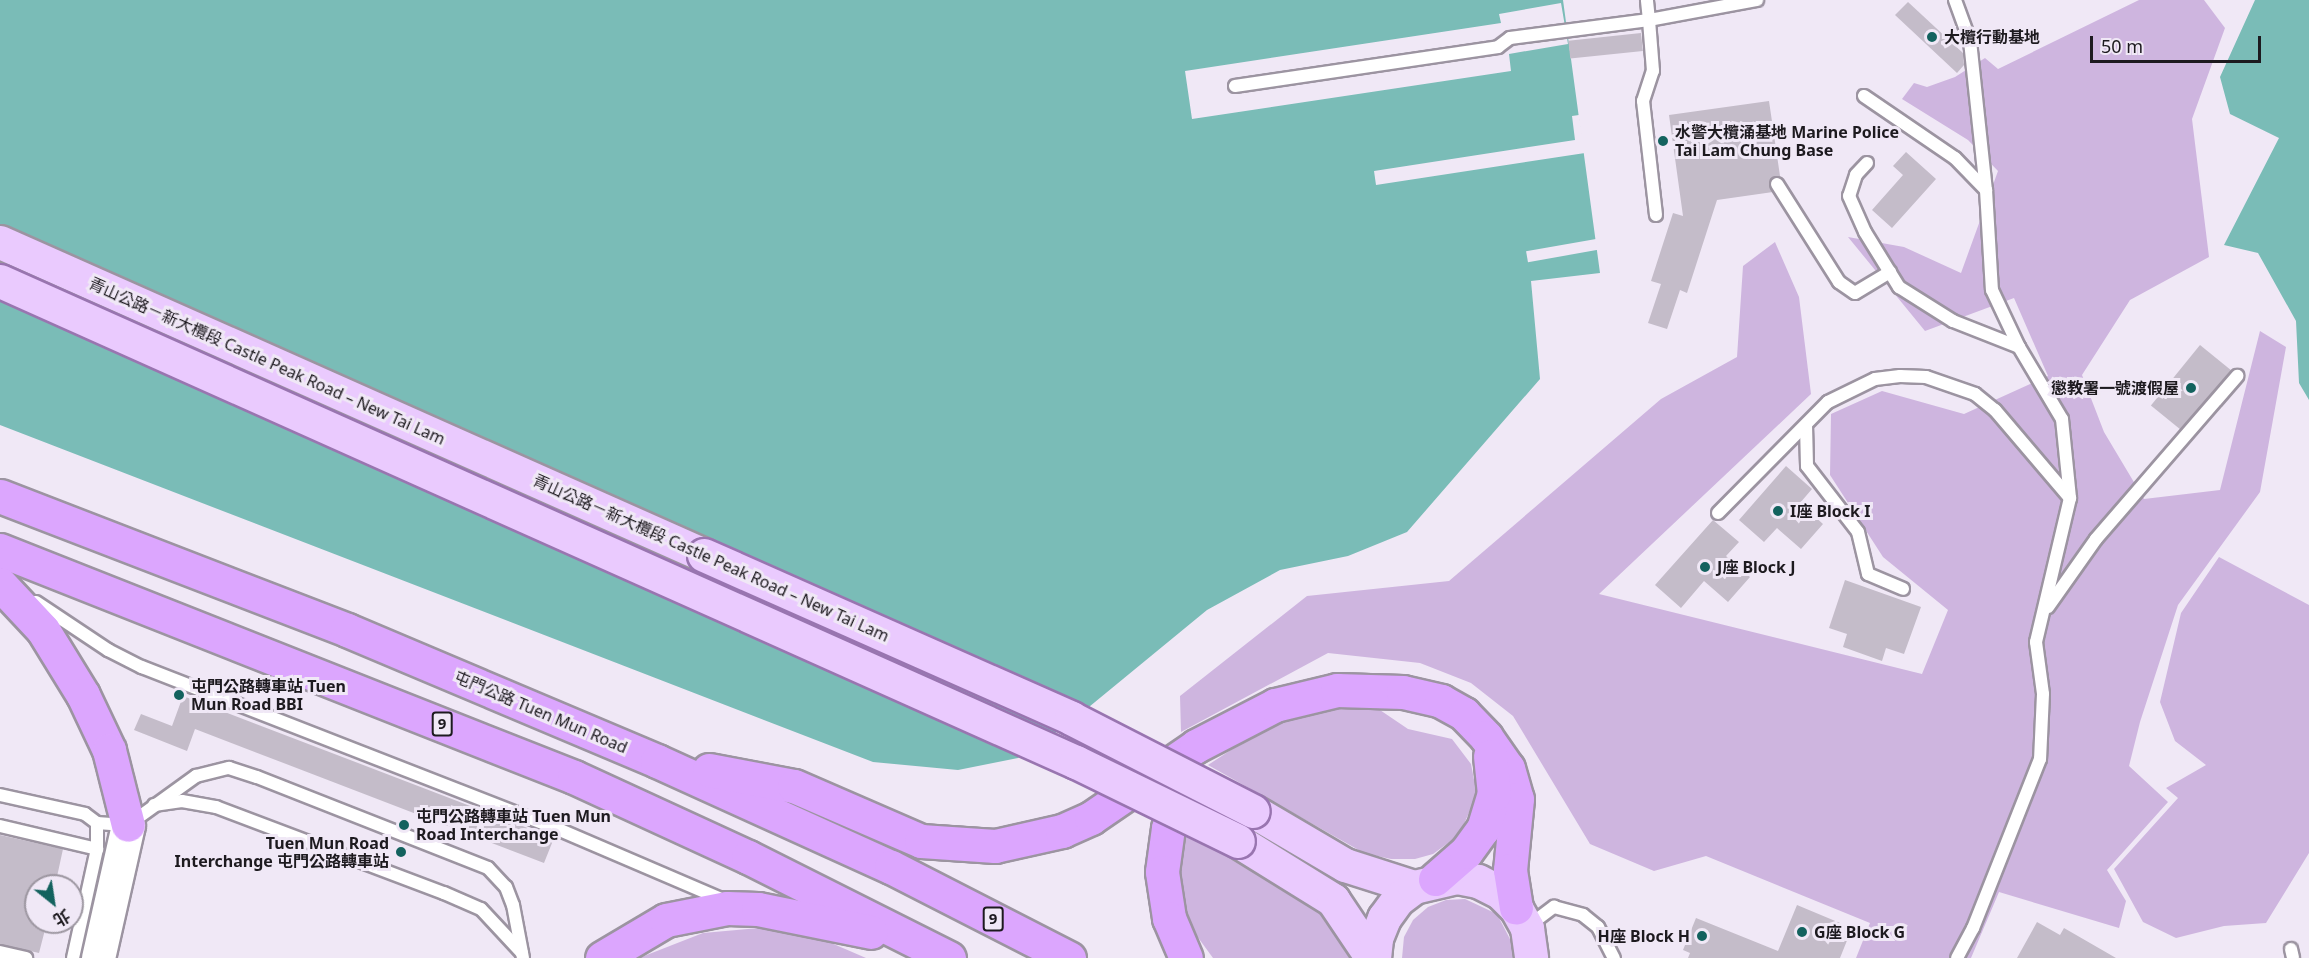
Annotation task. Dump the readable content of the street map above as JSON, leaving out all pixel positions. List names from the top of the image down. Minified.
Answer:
{"streets":{"highway":["屯門公路 Tuen Mun Road","9"],"main road":["青山公路－新大欖段 Castle Peak Road – New Tai Lam"]},"places":["大欖行動基地","水警大欖涌基地 Marine Police Tai Lam Chung Base","懲教署一號渡假屋","I座 Block I","J座 Block J","屯門公路轉車站 Tuen Mun Road BBI","屯門公路轉車站 Tuen Mun Road Interchange","Tuen Mun Road Interchange 屯門公路轉車站","G座 Block G","H座 Block H"],"scale_bar":"50 m","north":"bottom right"}
